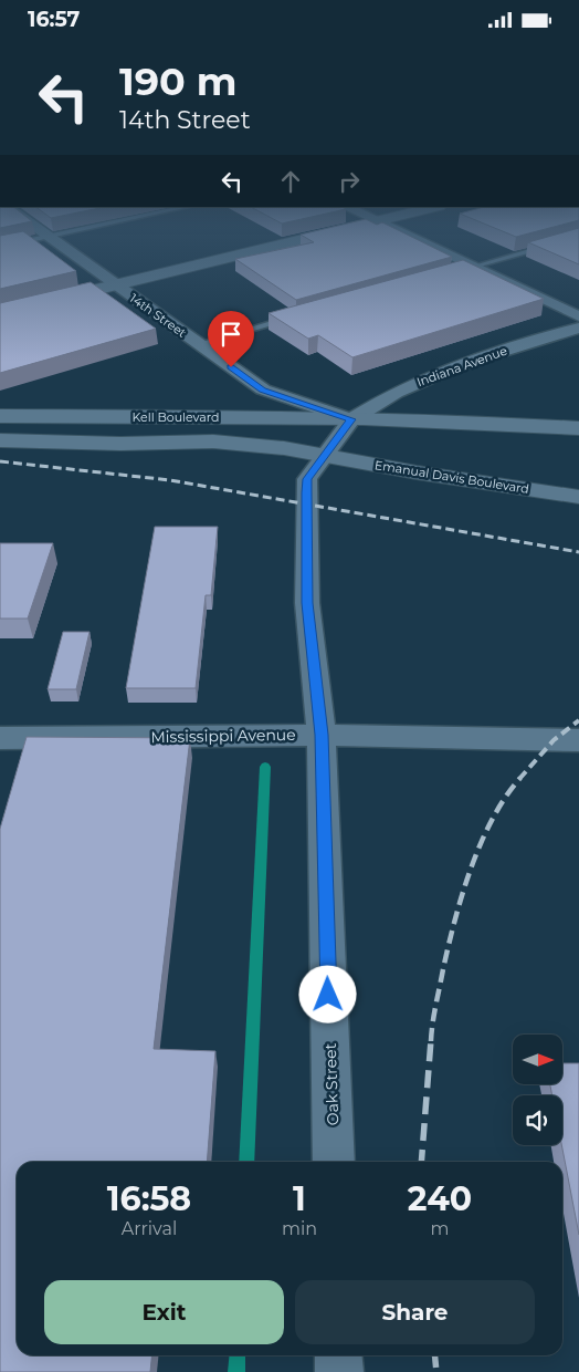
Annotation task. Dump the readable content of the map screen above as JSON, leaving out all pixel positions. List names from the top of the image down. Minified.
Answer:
{"streets":{"main road":["Kell Boulevard","Emanual Davis Boulevard"],"street":["14th Street","Indiana Avenue","Mississippi Avenue","Oak Street"]},"crossings":[["14th Street","Indiana Avenue"],["14th Street","Kell Boulevard"],["14th Street","Oak Street"],["Indiana Avenue","Kell Boulevard"],["Indiana Avenue","Oak Street"],["Kell Boulevard","Emanual Davis Boulevard"],["Kell Boulevard","Oak Street"],["Emanual Davis Boulevard","Oak Street"],["Mississippi Avenue","Oak Street"]],"north":"right","page":{"status":"16:57","turn":["190 m","14th Street"],"eta":["16:58","Arrival","1","min","240","m"],"buttons":["Exit","Share"]}}
